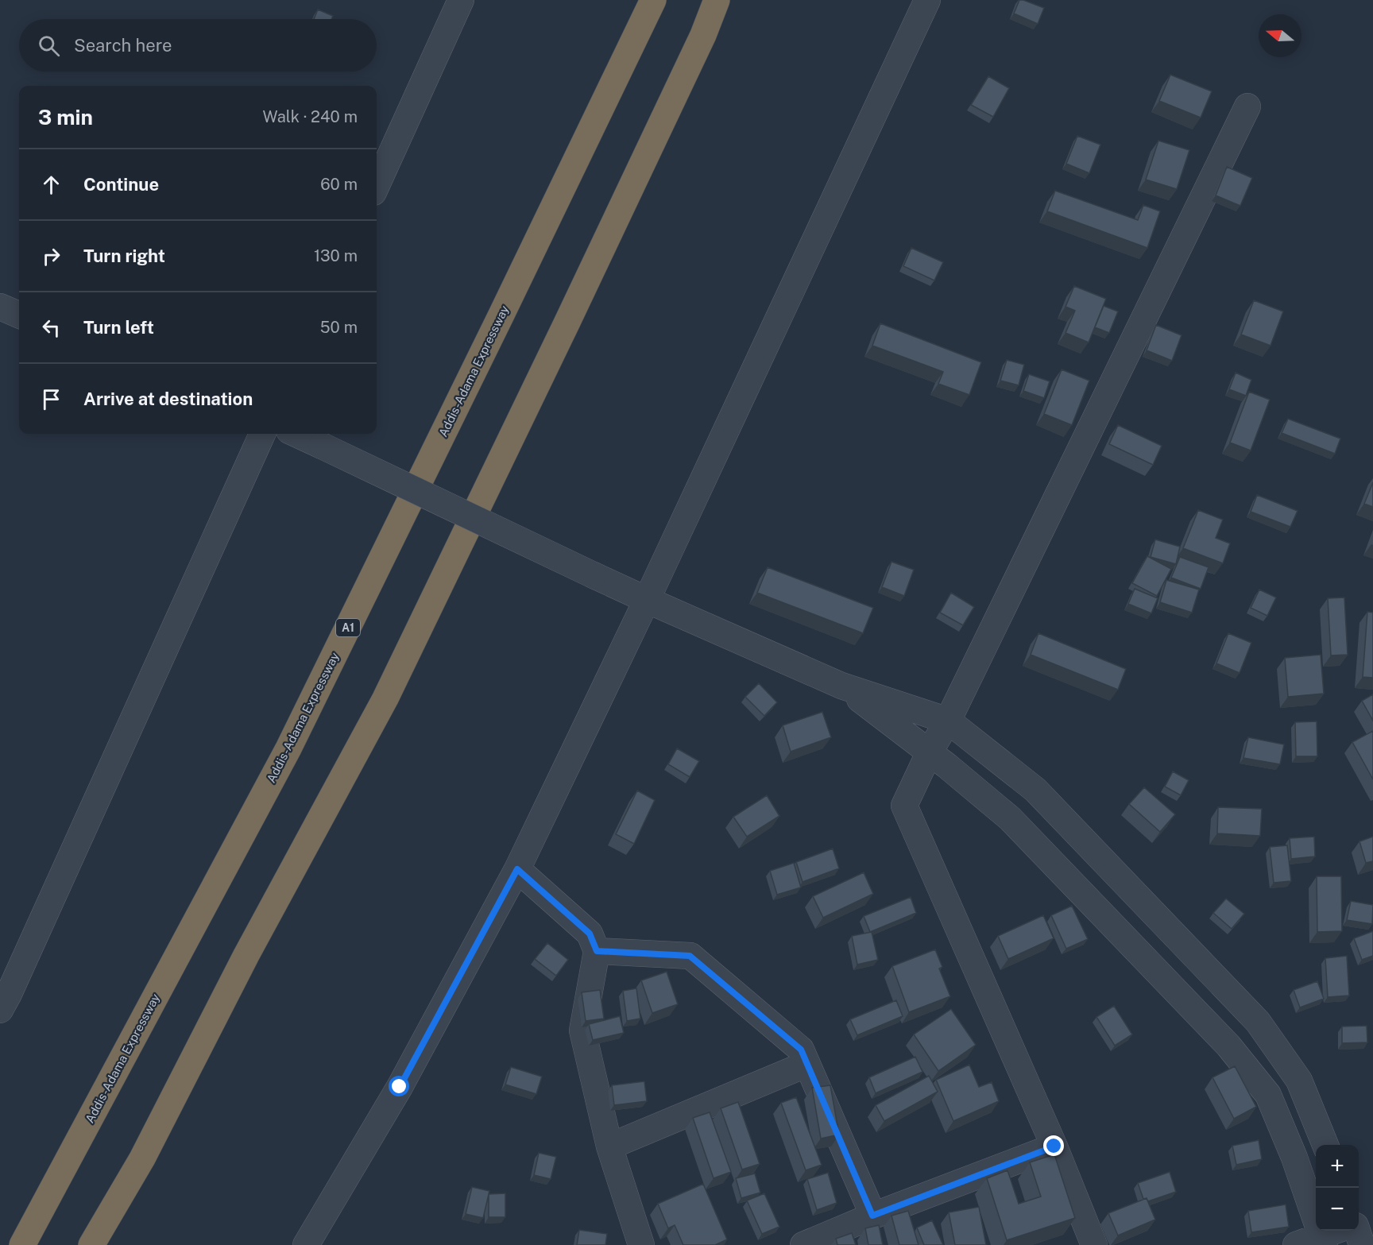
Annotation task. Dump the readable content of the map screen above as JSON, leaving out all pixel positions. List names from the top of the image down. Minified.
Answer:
{"streets":{"highway":["Addis-Adama Expressway","A1"]},"north":"left","page":{"search":"Search here","heading":["3 min","Walk · 240 m"],"list":[["Continue","60 m"],["Turn right","130 m"],["Turn left","50 m"],"Arrive at destination"],"map_buttons":["+","−"]}}
